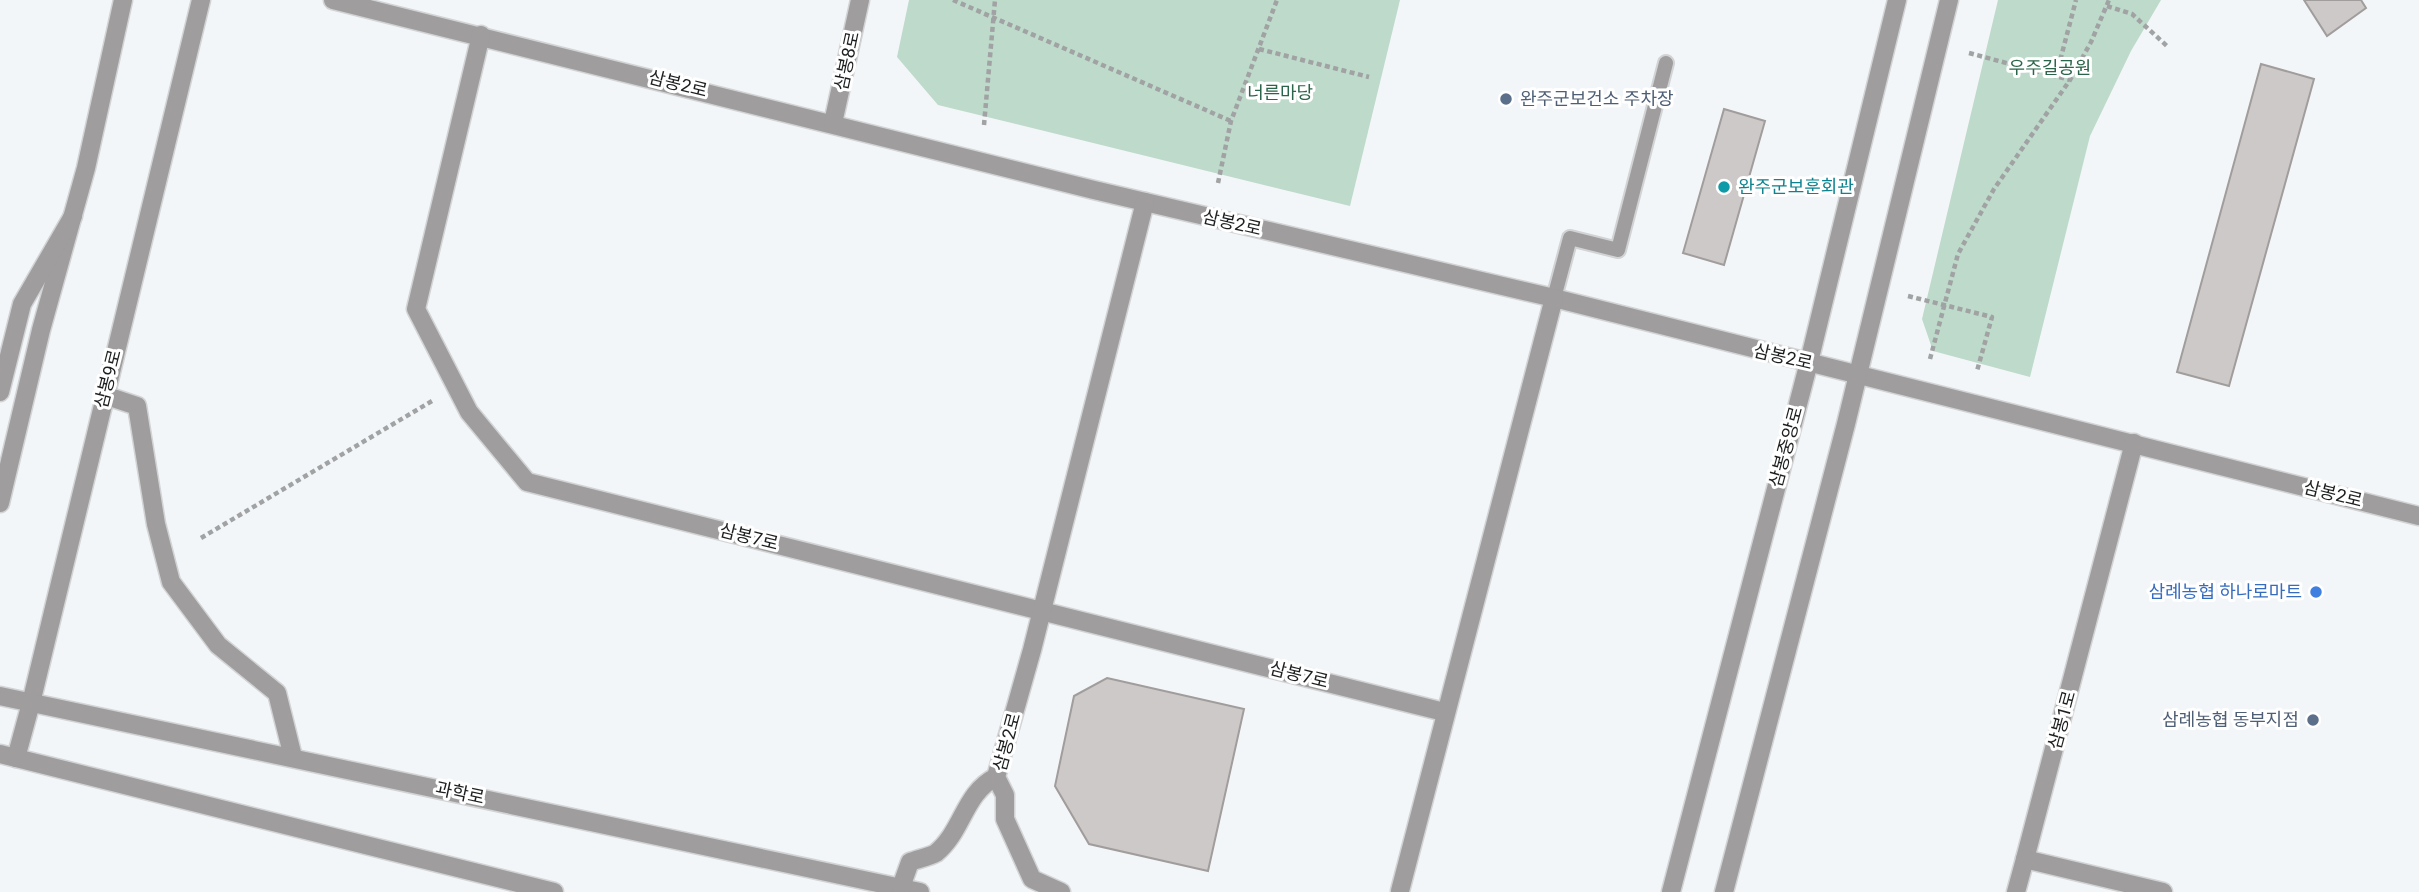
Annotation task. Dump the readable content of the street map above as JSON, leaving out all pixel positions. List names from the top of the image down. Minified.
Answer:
{"streets":{"street":["삼봉8로","삼봉2로","삼봉9로","삼봉중앙로","삼봉7로","삼봉1로","과학로"]},"crossings":[["삼봉8로","삼봉2로"],["삼봉2로","삼봉중앙로"],["삼봉2로","삼봉7로"],["삼봉2로","삼봉1로"],["삼봉9로","과학로"]],"parks":["우주길공원","너른마당"],"places":["완주군보건소 주차장","완주군보훈회관","삼례농협 하나로마트","삼례농협 동부지점"]}
